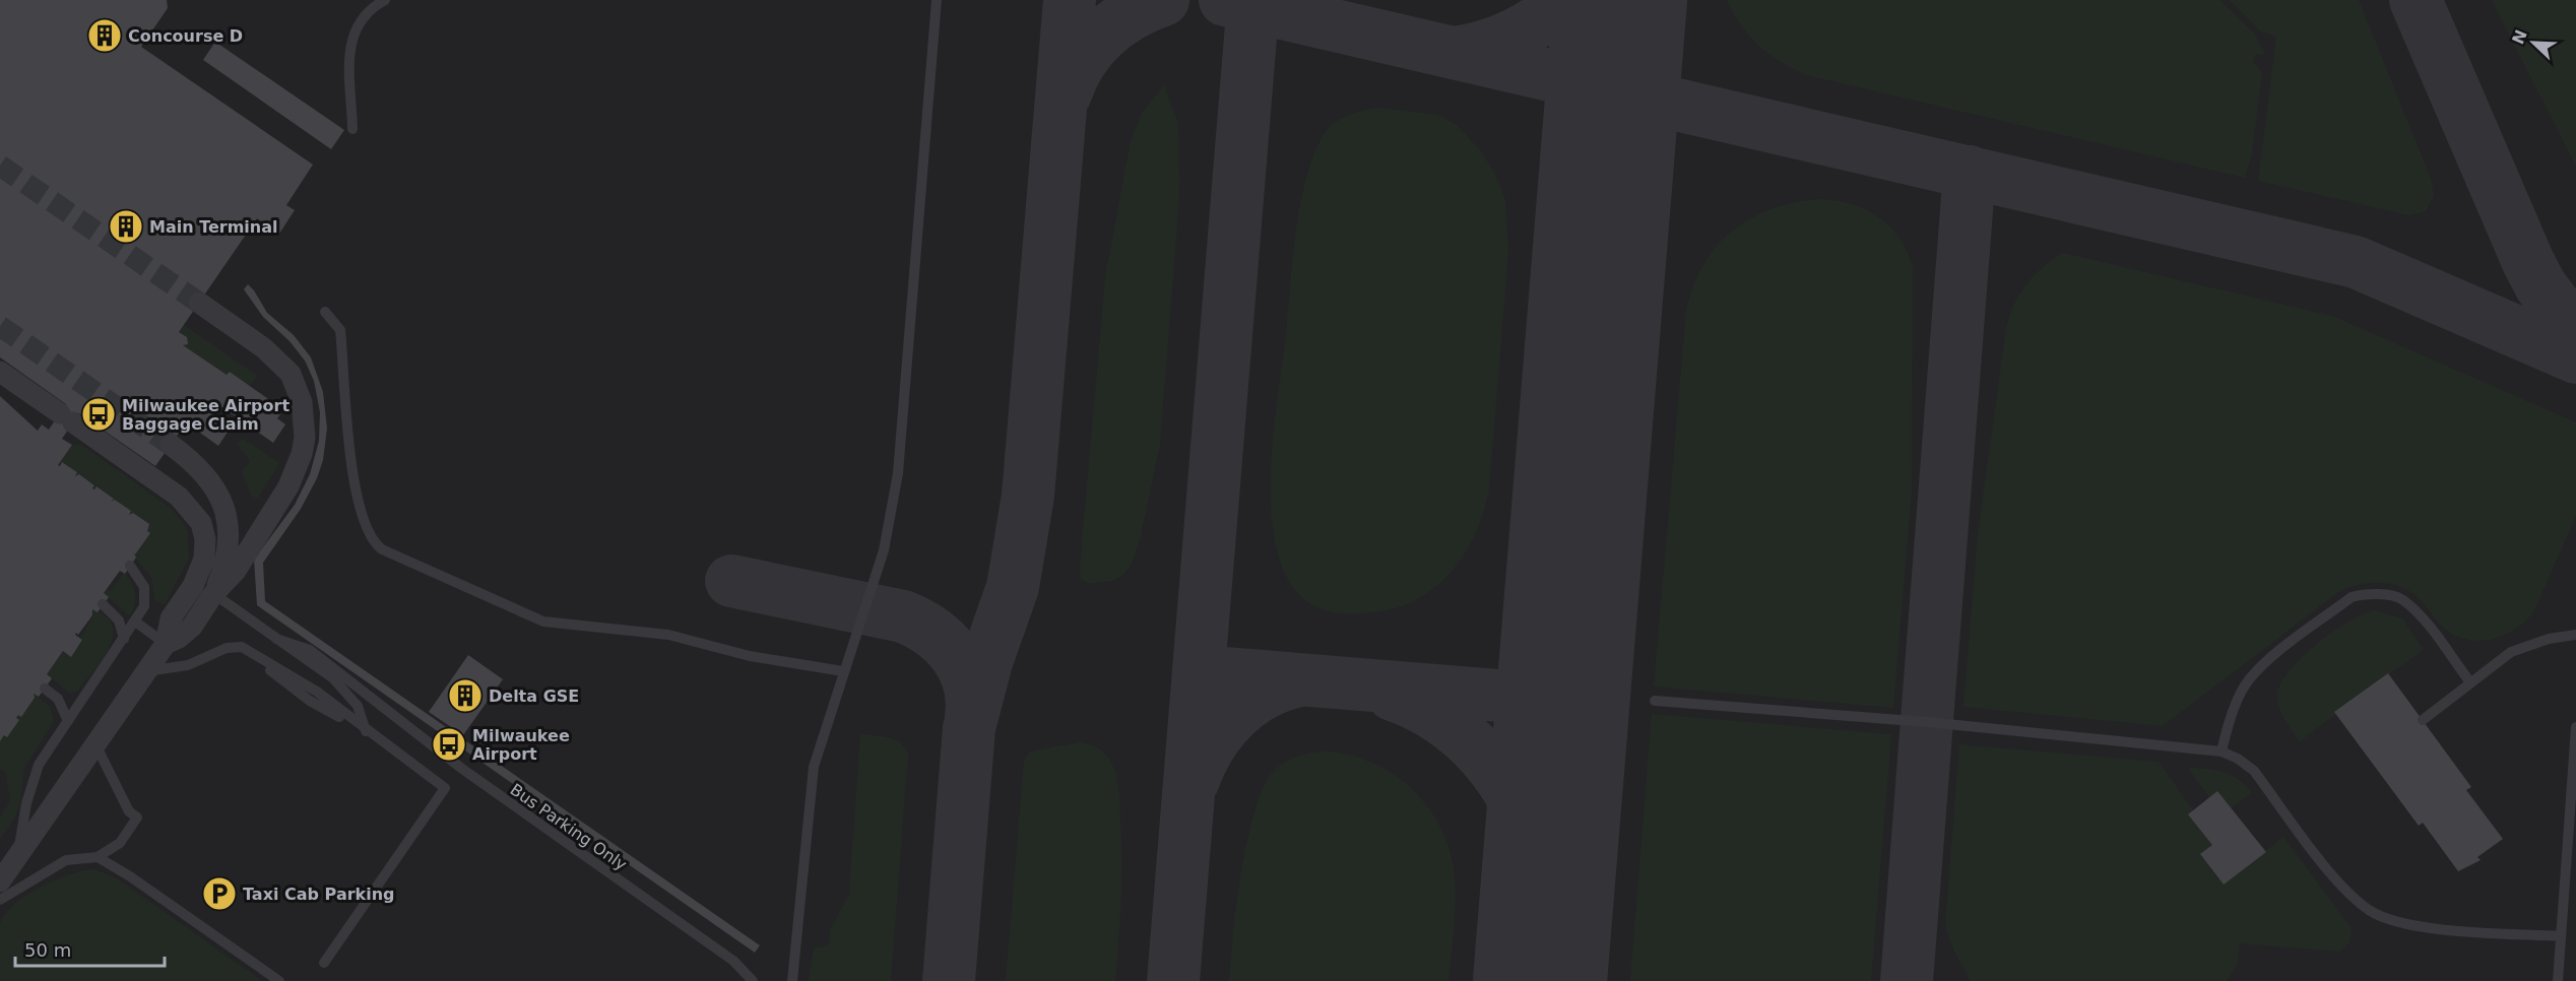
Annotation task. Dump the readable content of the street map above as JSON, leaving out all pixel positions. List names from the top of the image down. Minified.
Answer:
{"streets":{"lane":["Bus Parking Only"]},"places":{"building":["Concourse D","Main Terminal","Delta GSE"],"bus stop":["Milwaukee Airport Baggage Claim","Milwaukee Airport"],"parking":["Taxi Cab Parking"]},"scale_bar":"50 m","north":"top left"}
